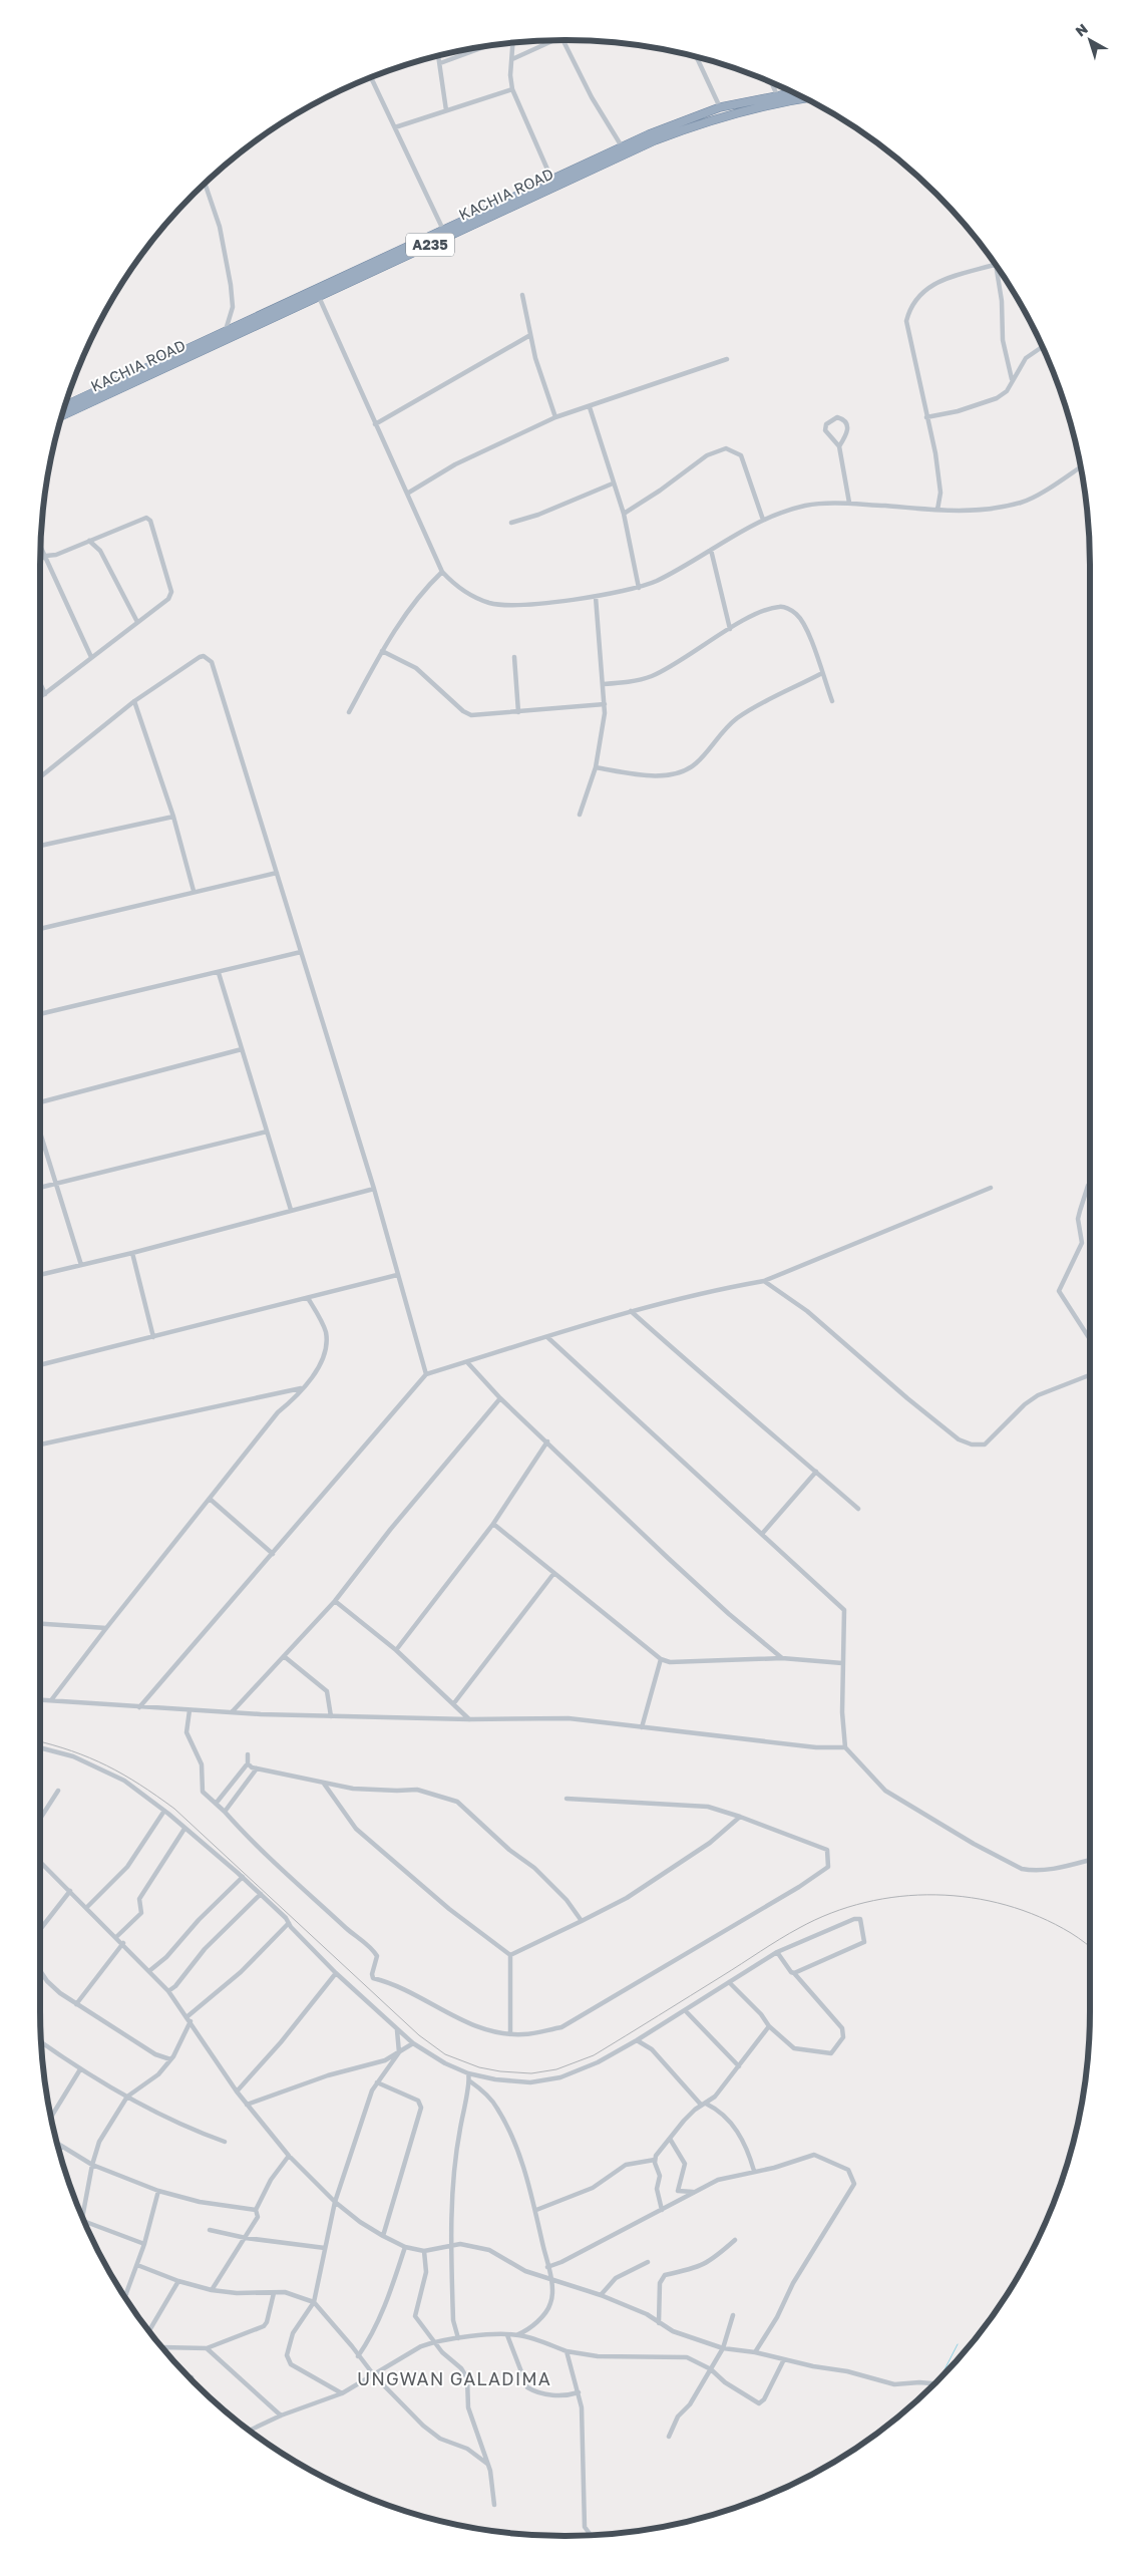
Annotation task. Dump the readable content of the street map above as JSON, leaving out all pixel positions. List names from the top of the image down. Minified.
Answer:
{"streets":{"highway":["KACHIA ROAD","A235"]},"districts":["UNGWAN GALADIMA"],"north":"top left"}
